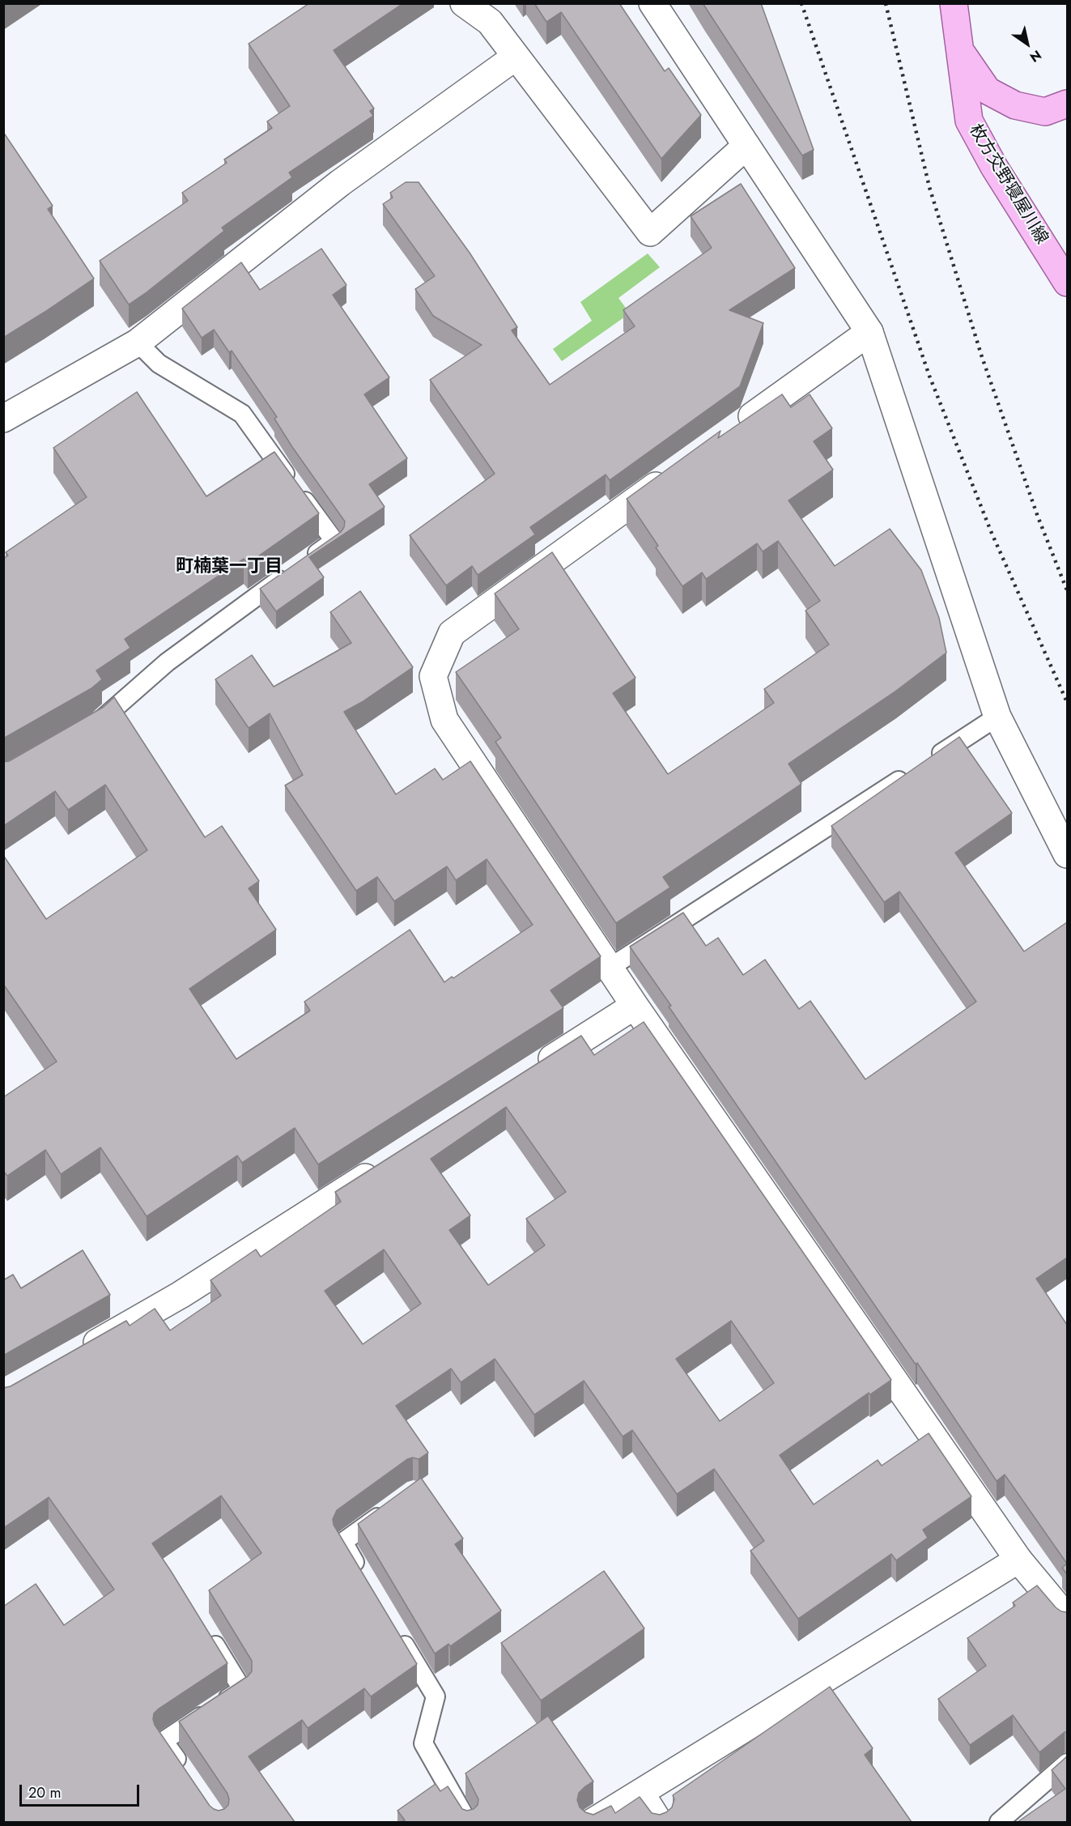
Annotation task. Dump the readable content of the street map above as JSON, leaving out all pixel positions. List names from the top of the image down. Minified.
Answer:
{"streets":{"main road":["枚方交野寝屋川線"]},"districts":["町楠葉一丁目"],"scale_bar":"20 m","north":"bottom right"}
